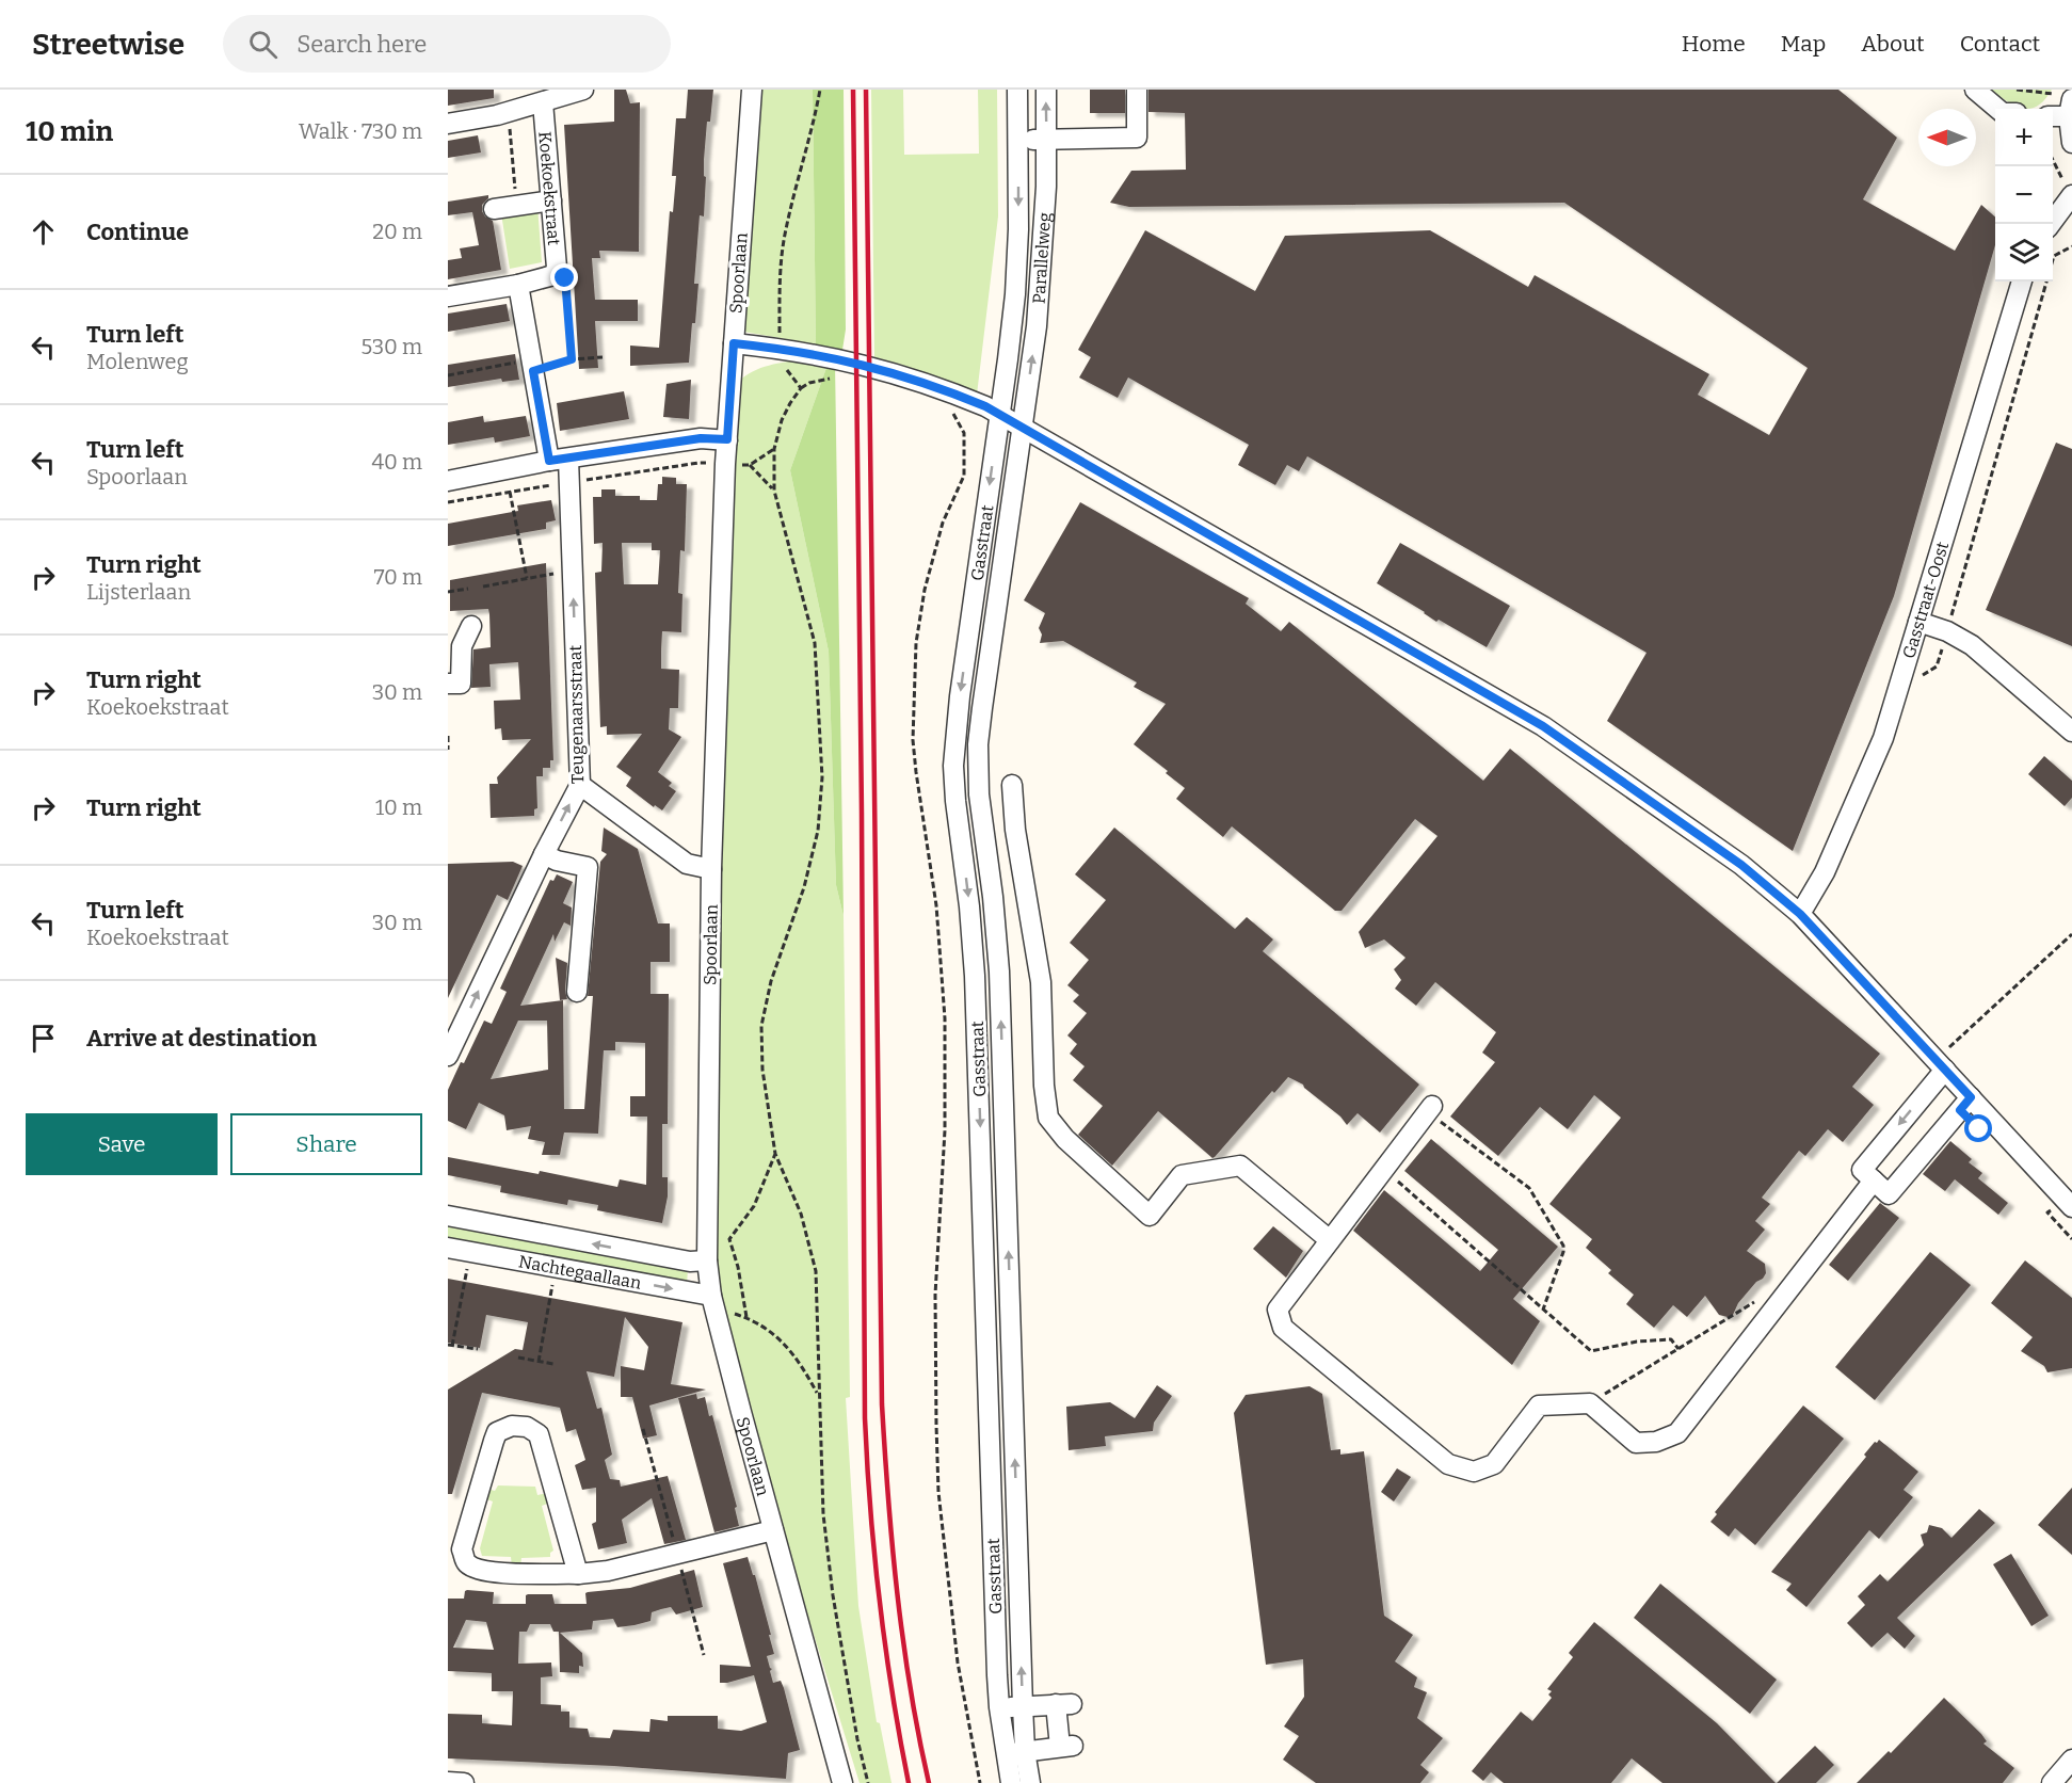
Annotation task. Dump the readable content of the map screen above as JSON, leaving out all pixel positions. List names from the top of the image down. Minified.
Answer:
{"streets":{"street":["Koekoekstraat","Parallelweg","Spoorlaan","Gasstraat","Gasstraat-Oost","Teugenaarsstraat","Nachtegaallaan"]},"crossings":[["Parallelweg","Gasstraat"],["Spoorlaan","Nachtegaallaan"]],"one_way":["Teugenaarsstraat"],"north":"left","page":{"header":"Streetwise","search":"Search here","nav":["Home","Map","About","Contact"],"heading":["10 min","Walk · 730 m"],"map_buttons":["+","−"],"list":[["Continue","20 m"],["Turn left","Molenweg","530 m"],["Turn left","Spoorlaan","40 m"],["Turn right","Lijsterlaan","70 m"],["Turn right","Koekoekstraat","30 m"],["Turn right","10 m"],["Turn left","Koekoekstraat","30 m"],"Arrive at destination"],"buttons":["Save","Share"]}}
